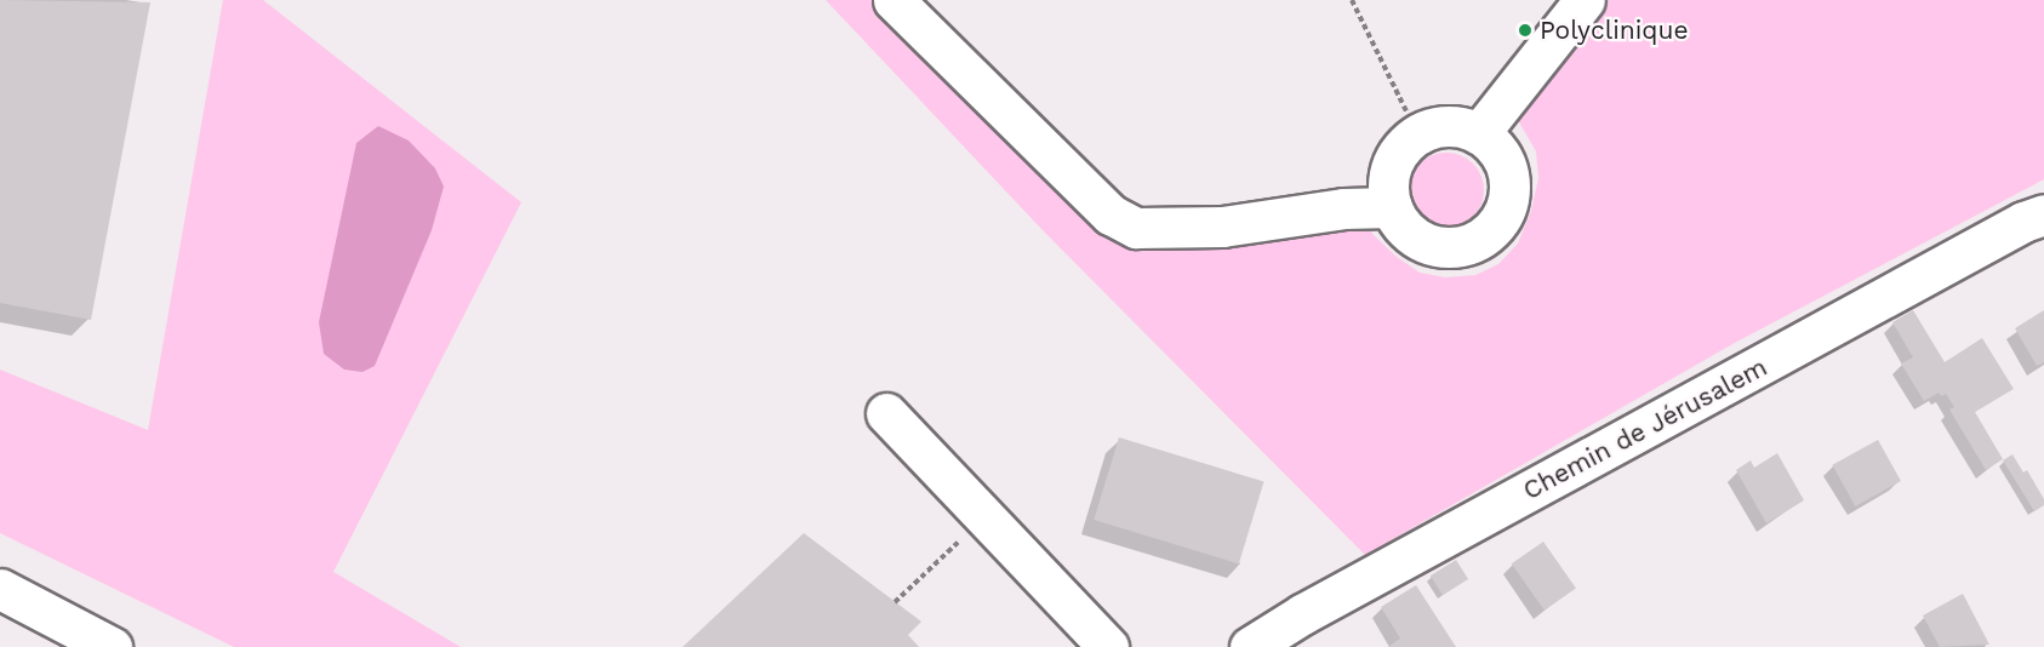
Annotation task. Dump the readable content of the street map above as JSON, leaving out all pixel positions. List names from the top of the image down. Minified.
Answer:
{"streets":{"main road":["Chemin de Jérusalem"]},"places":["Polyclinique"]}
